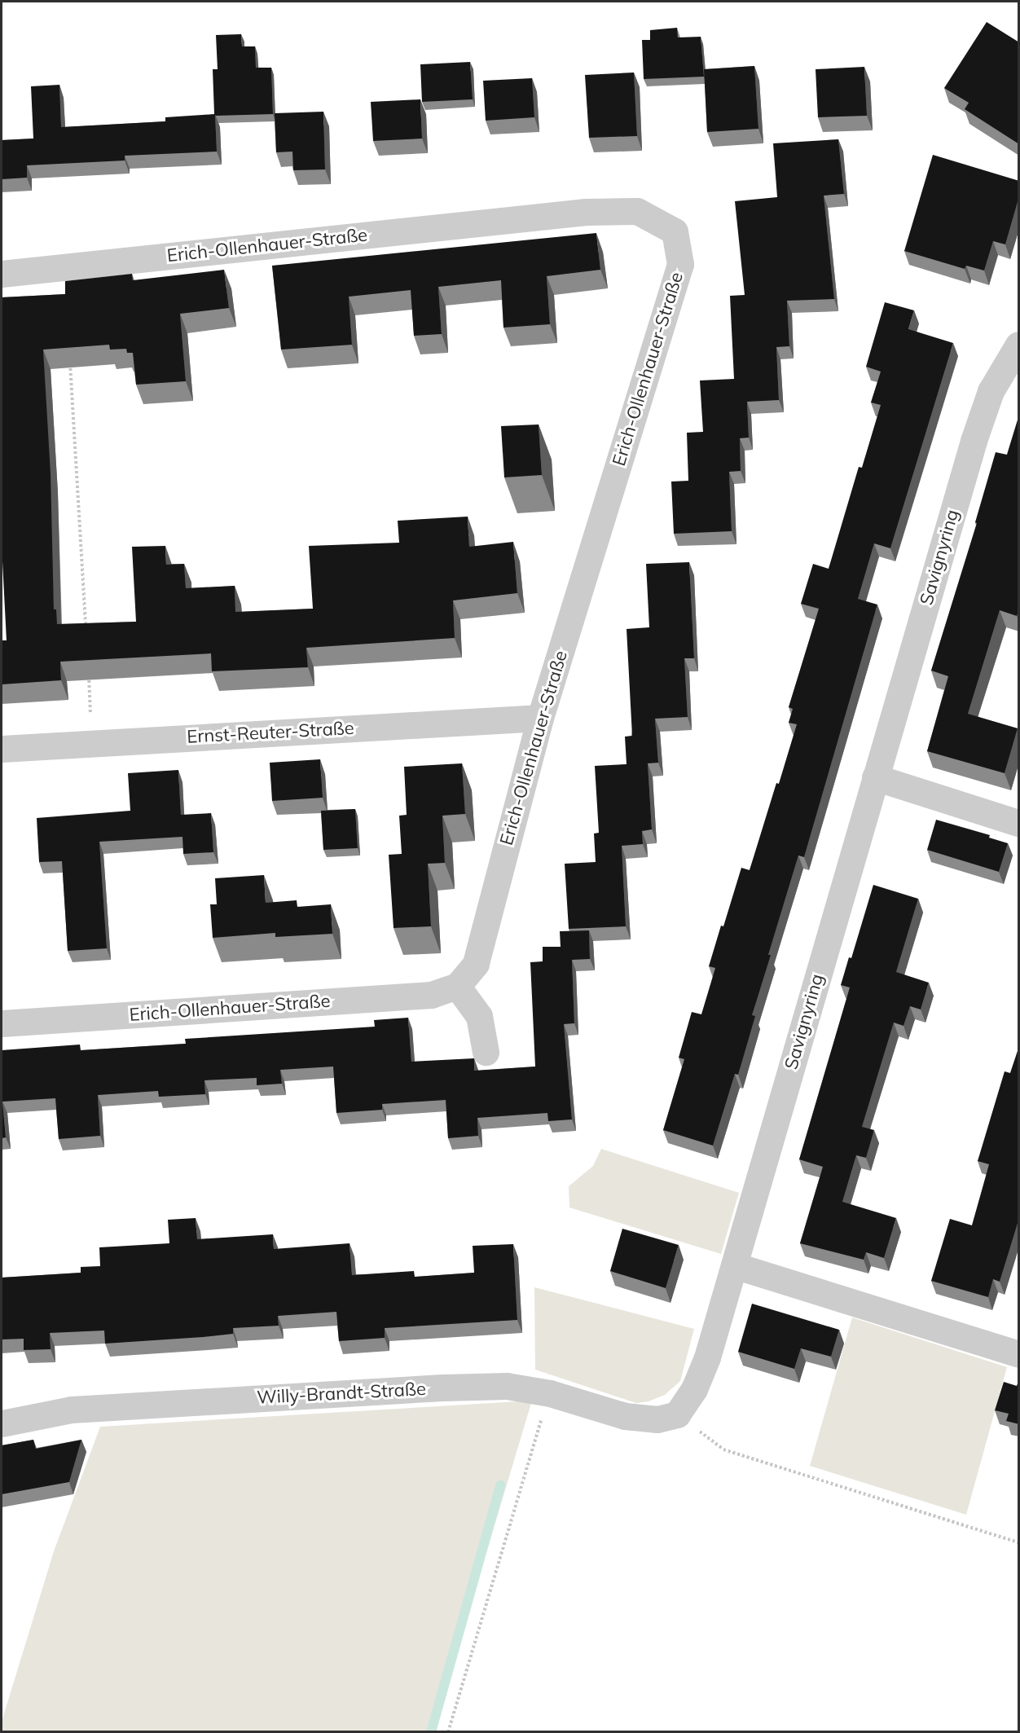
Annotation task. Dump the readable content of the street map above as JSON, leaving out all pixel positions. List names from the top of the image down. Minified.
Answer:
{"streets":{"street":["Erich-Ollenhauer-Straße","Savignyring","Ernst-Reuter-Straße","Willy-Brandt-Straße"]},"crossings":[["Erich-Ollenhauer-Straße","Ernst-Reuter-Straße"],["Savignyring","Willy-Brandt-Straße"]]}
